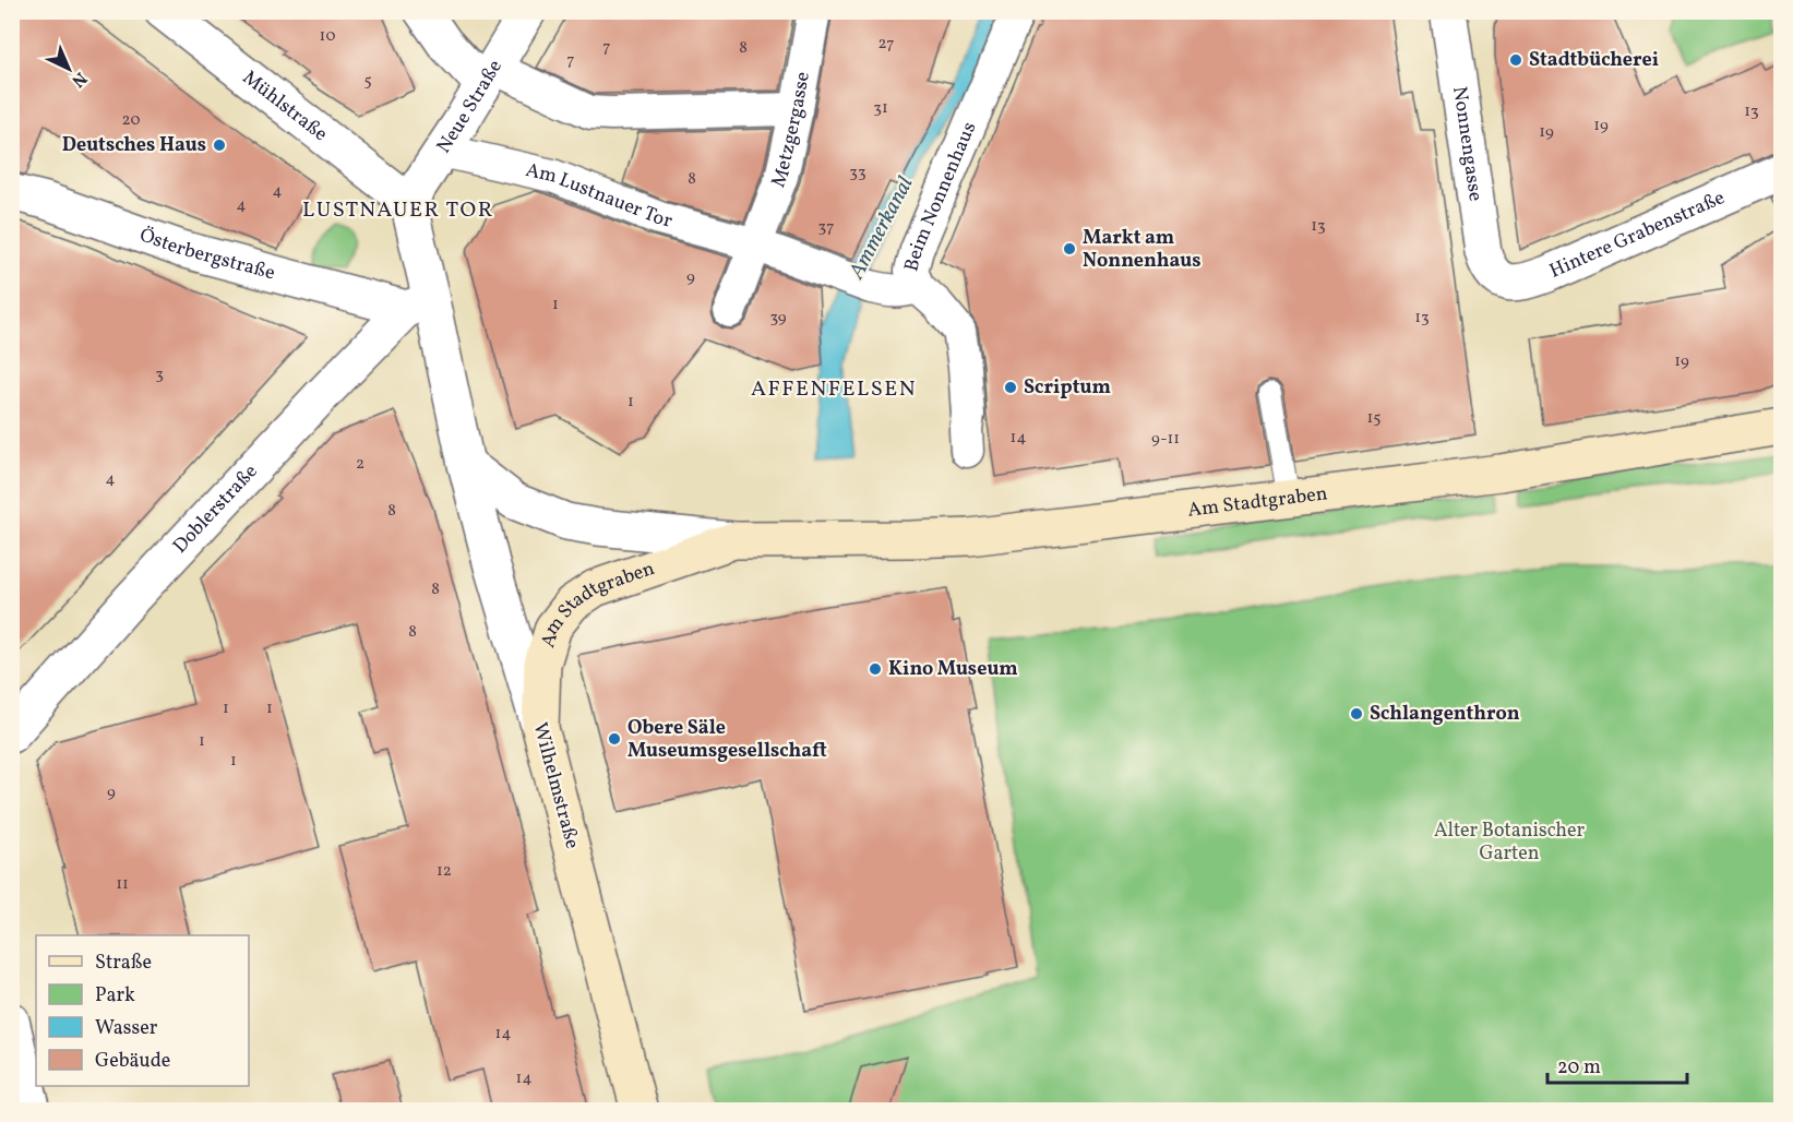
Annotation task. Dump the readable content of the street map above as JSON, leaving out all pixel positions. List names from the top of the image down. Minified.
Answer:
{"streets":{"main road":["Am Stadtgraben","Wilhelmstraße"],"street":["Mühlstraße","Neue Straße","Metzgergasse","Nonnengasse","Am Lustnauer Tor","Beim Nonnenhaus","Hintere Grabenstraße","Österbergstraße","Doblerstraße"]},"crossings":[["Mühlstraße","Neue Straße"],["Neue Straße","Am Lustnauer Tor"],["Metzgergasse","Am Lustnauer Tor"],["Nonnengasse","Hintere Grabenstraße"],["Österbergstraße","Doblerstraße"],["Am Stadtgraben","Wilhelmstraße"]],"districts":["LUSTNAUER TOR","AFFENFELSEN"],"water":["Ammerkanal"],"parks":["Alter Botanischer Garten"],"places":["Stadtbücherei","Deutsches Haus","Markt am Nonnenhaus","Scriptum","Kino Museum","Schlangenthron","Obere Säle Museumsgesellschaft"],"house_numbers":["10","27","7","8","7","5","31","13","20","19","19","33","8","4","4","13","37","9","1","39","13","19","3","1","15","14","9-11","2","4","8","8","8","1","1","1","1","9","12","11","14","14"],"legend":["Straße","Park","Wasser","Gebäude"],"scale_bar":"20 m","north":"bottom right"}
